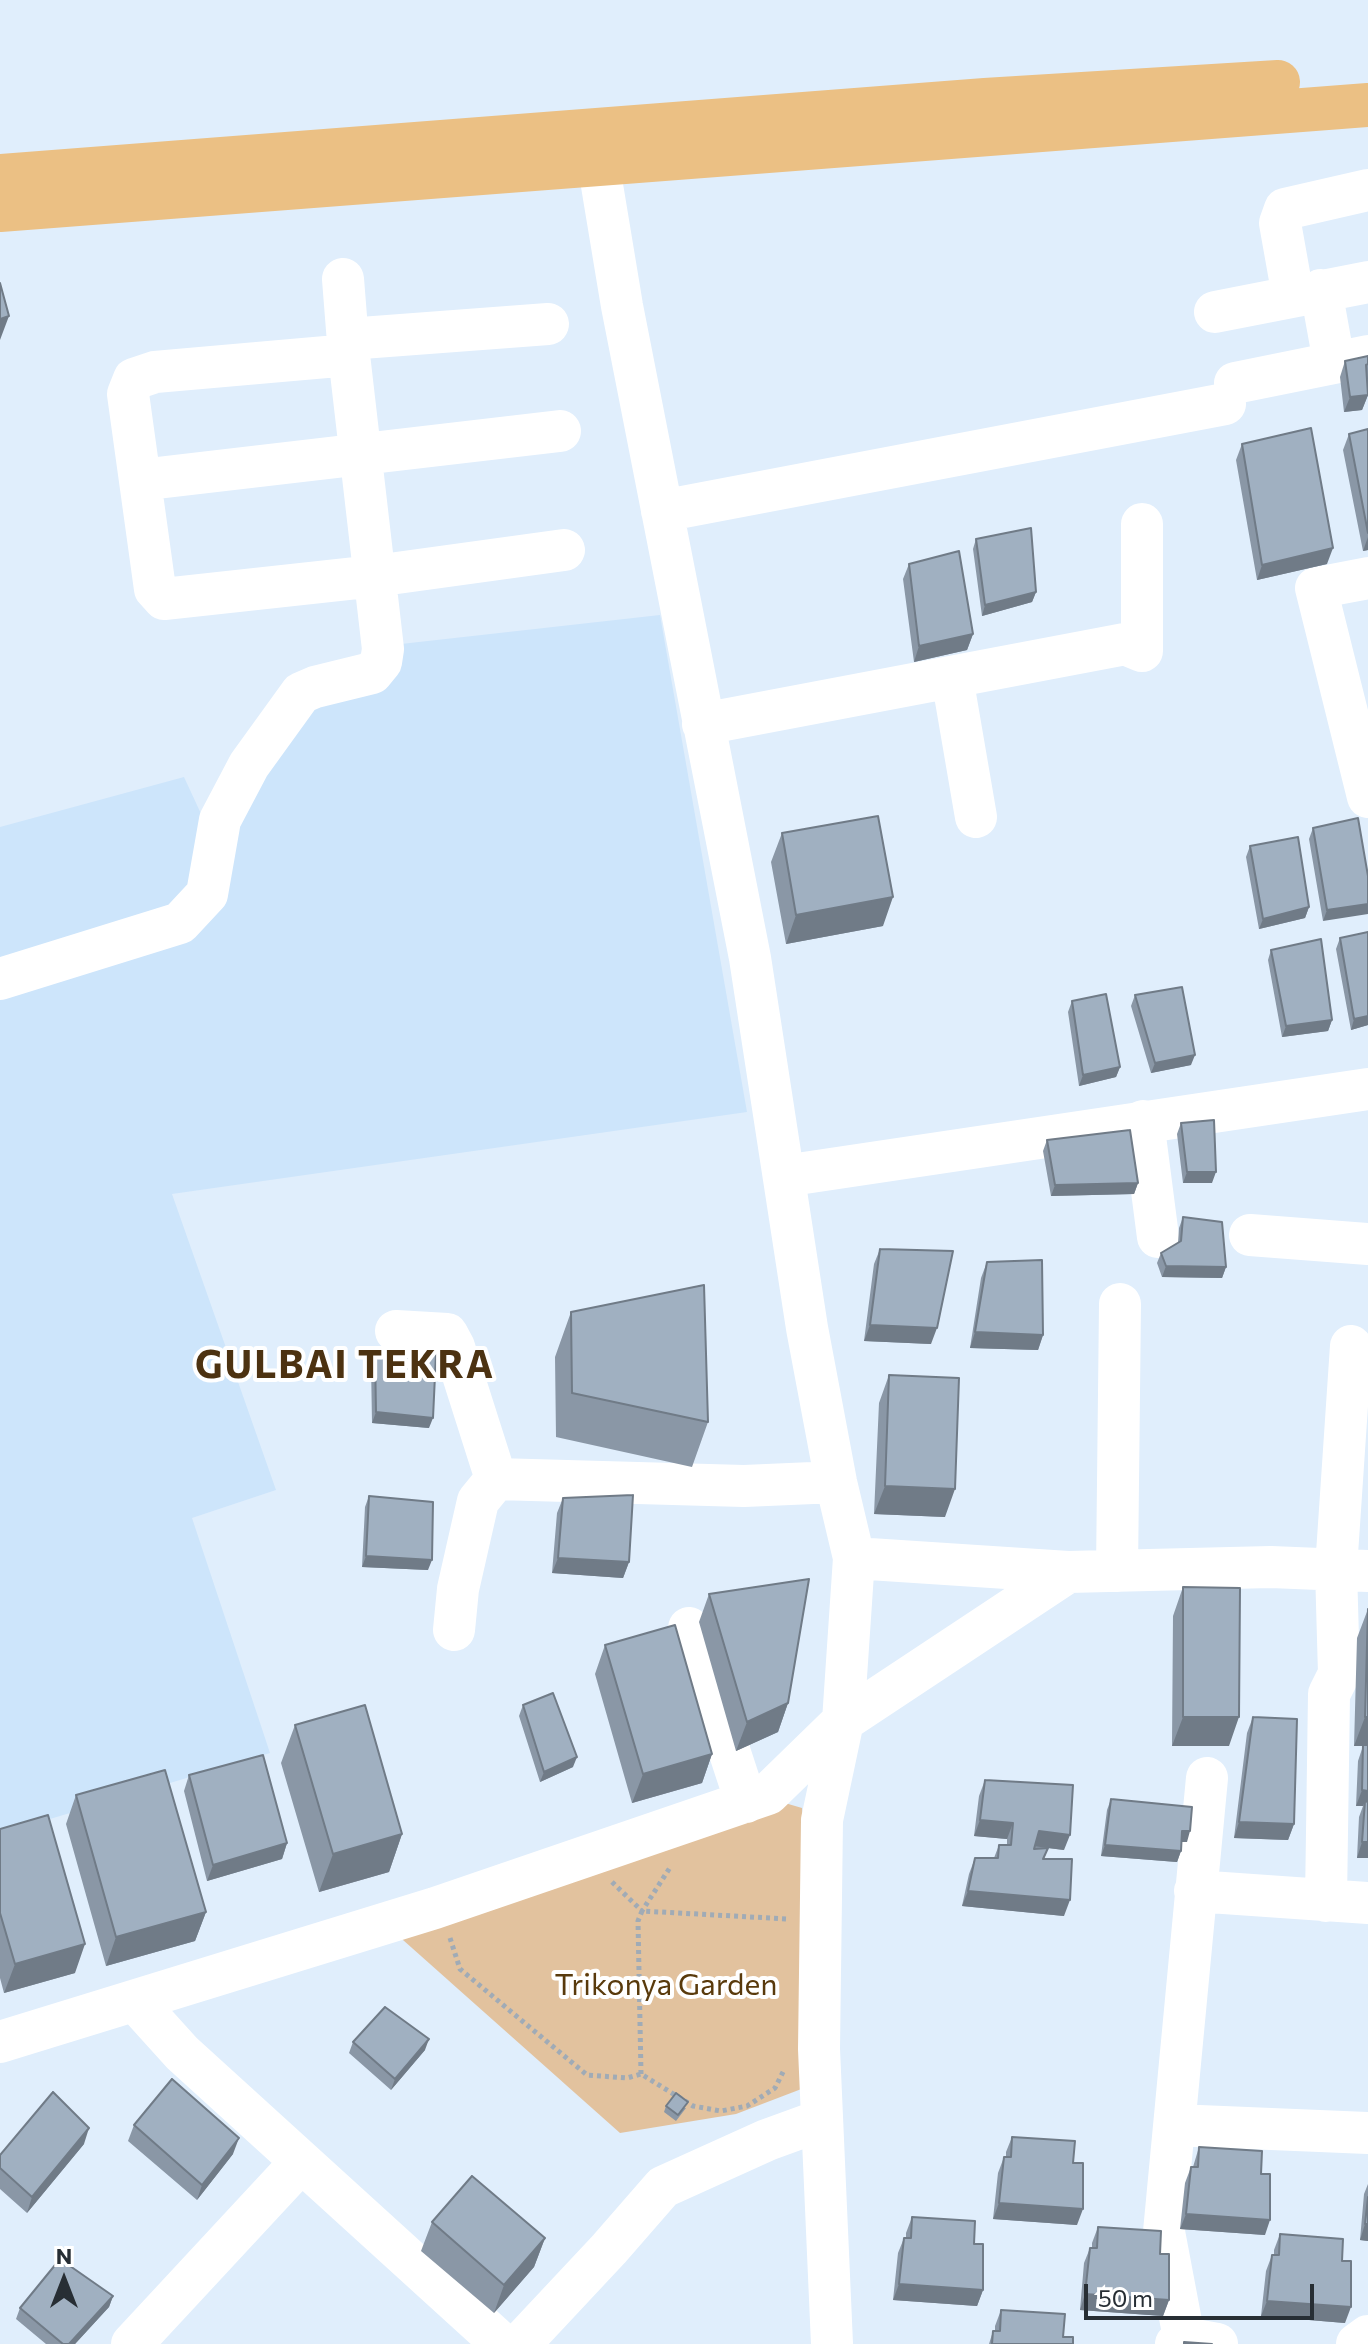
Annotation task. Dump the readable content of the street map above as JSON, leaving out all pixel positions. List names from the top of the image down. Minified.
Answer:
{"districts":["GULBAI TEKRA"],"parks":["Trikonya Garden"],"scale_bar":"50 m","north":"top"}
